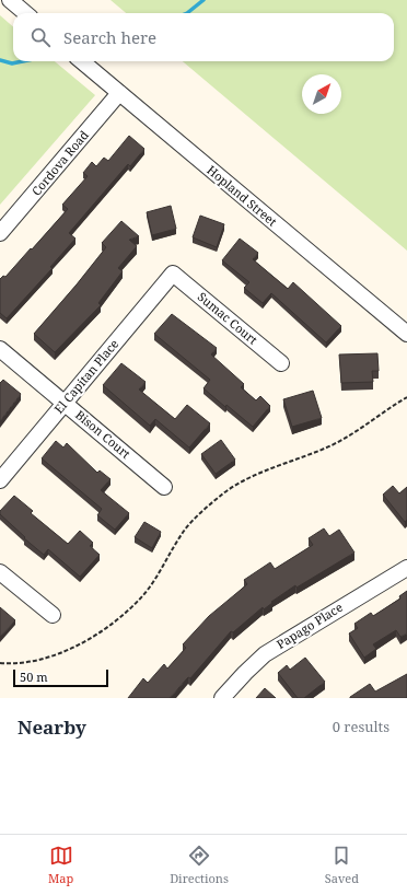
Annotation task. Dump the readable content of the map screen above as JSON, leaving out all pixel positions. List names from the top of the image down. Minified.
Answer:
{"streets":{"street":["Cordova Road","Hopland Street","Sumac Court","El Capitan Place","Bison Court","Papago Place"]},"crossings":[["Cordova Road","Hopland Street"],["Sumac Court","El Capitan Place"],["El Capitan Place","Bison Court"]],"scale_bar":"50 m","north":"top right","page":{"search":"Search here","scale":"50 m","heading":["Nearby","0 results"],"nav":["Map","Directions","Saved"]}}
